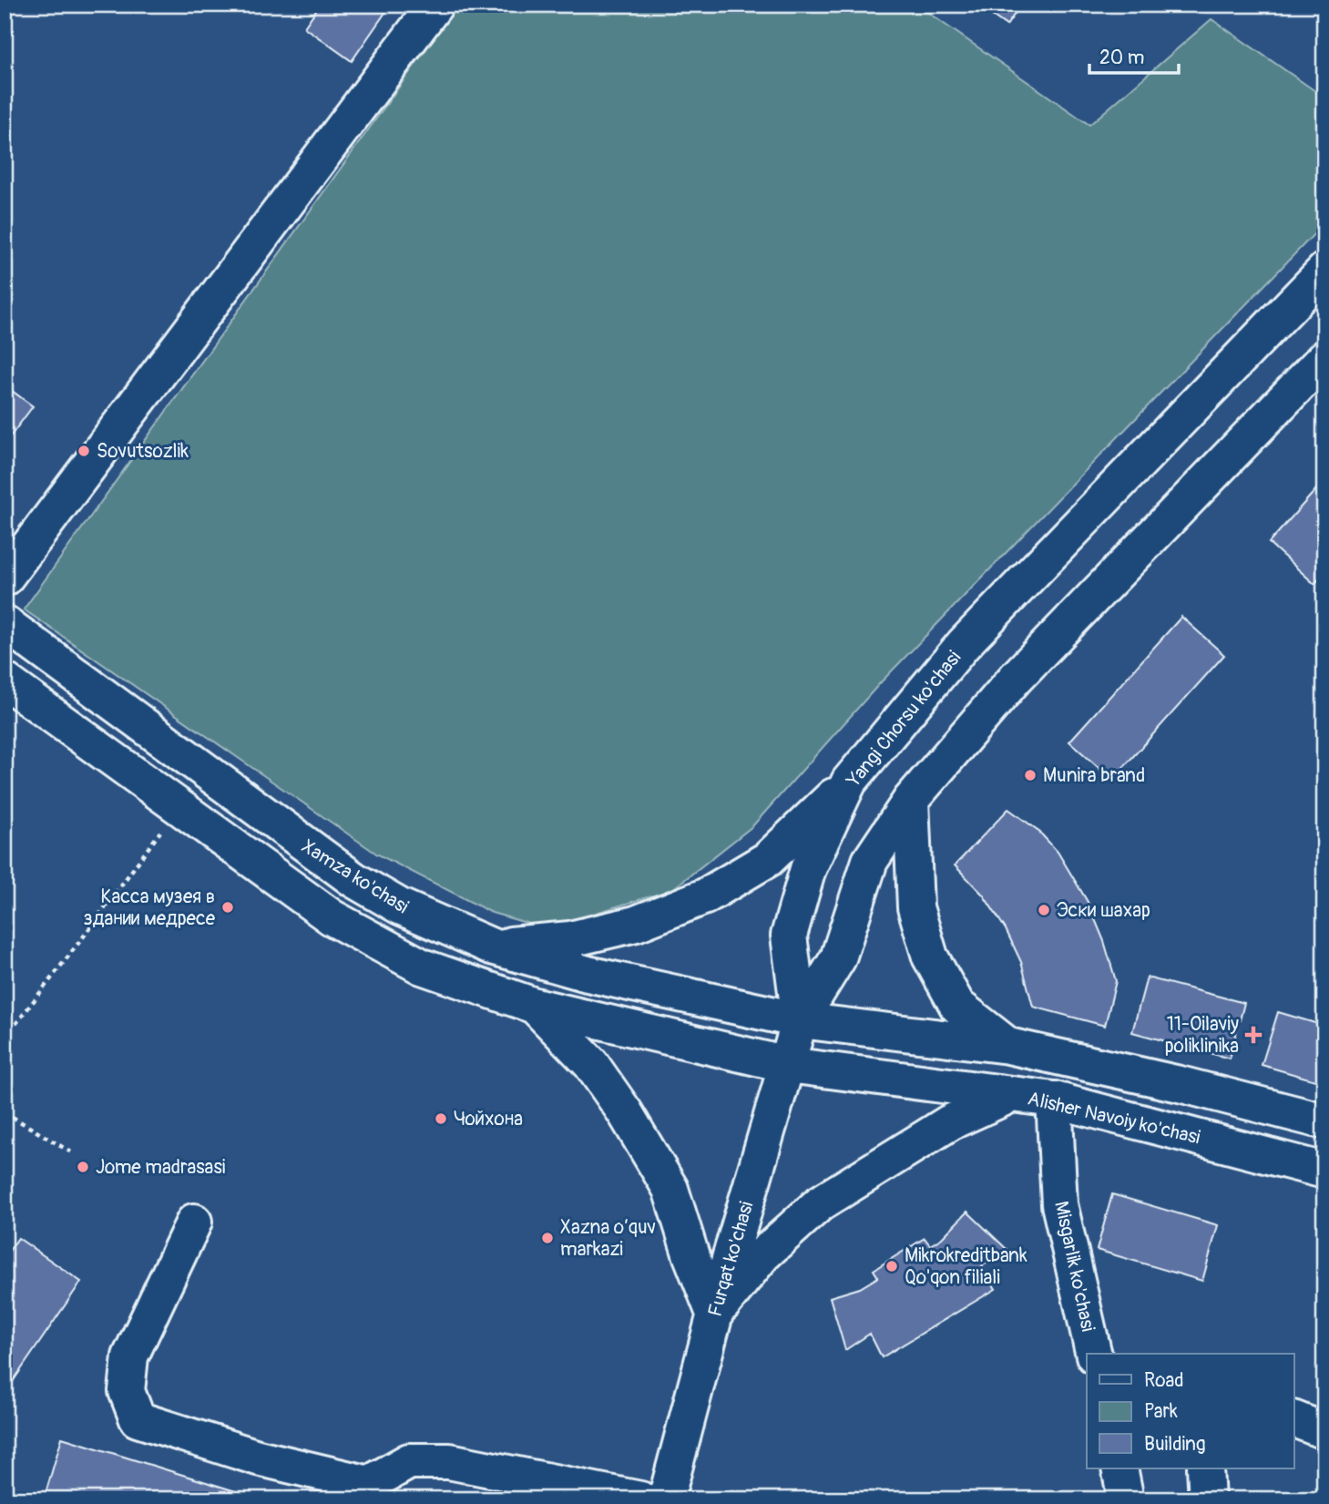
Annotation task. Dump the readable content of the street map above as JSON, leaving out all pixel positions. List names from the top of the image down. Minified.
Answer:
{"streets":{"main road":["Yangi Chorsu ko'chasi","Xamza ko'chasi","Alisher Navoiy ko'chasi","Furqat ko'chasi","Misgarlik ko'chasi"]},"crossings":[["Yangi Chorsu ko'chasi","Xamza ko'chasi"],["Yangi Chorsu ko'chasi","Furqat ko'chasi"],["Xamza ko'chasi","Furqat ko'chasi"],["Alisher Navoiy ko'chasi","Furqat ko'chasi"],["Alisher Navoiy ko'chasi","Misgarlik ko'chasi"]],"places":{"other":["Sovutsozlik","Munira brand","Касса музея в здании медресе","Эски шахар","Чойхона","Jome madrasasi","Xazna o’quv markazi","Mikrokreditbank Qo'qon filiali"],"health":["11-Oilaviy poliklinika"]},"legend":["Road","Park","Building"],"scale_bar":"20 m"}
